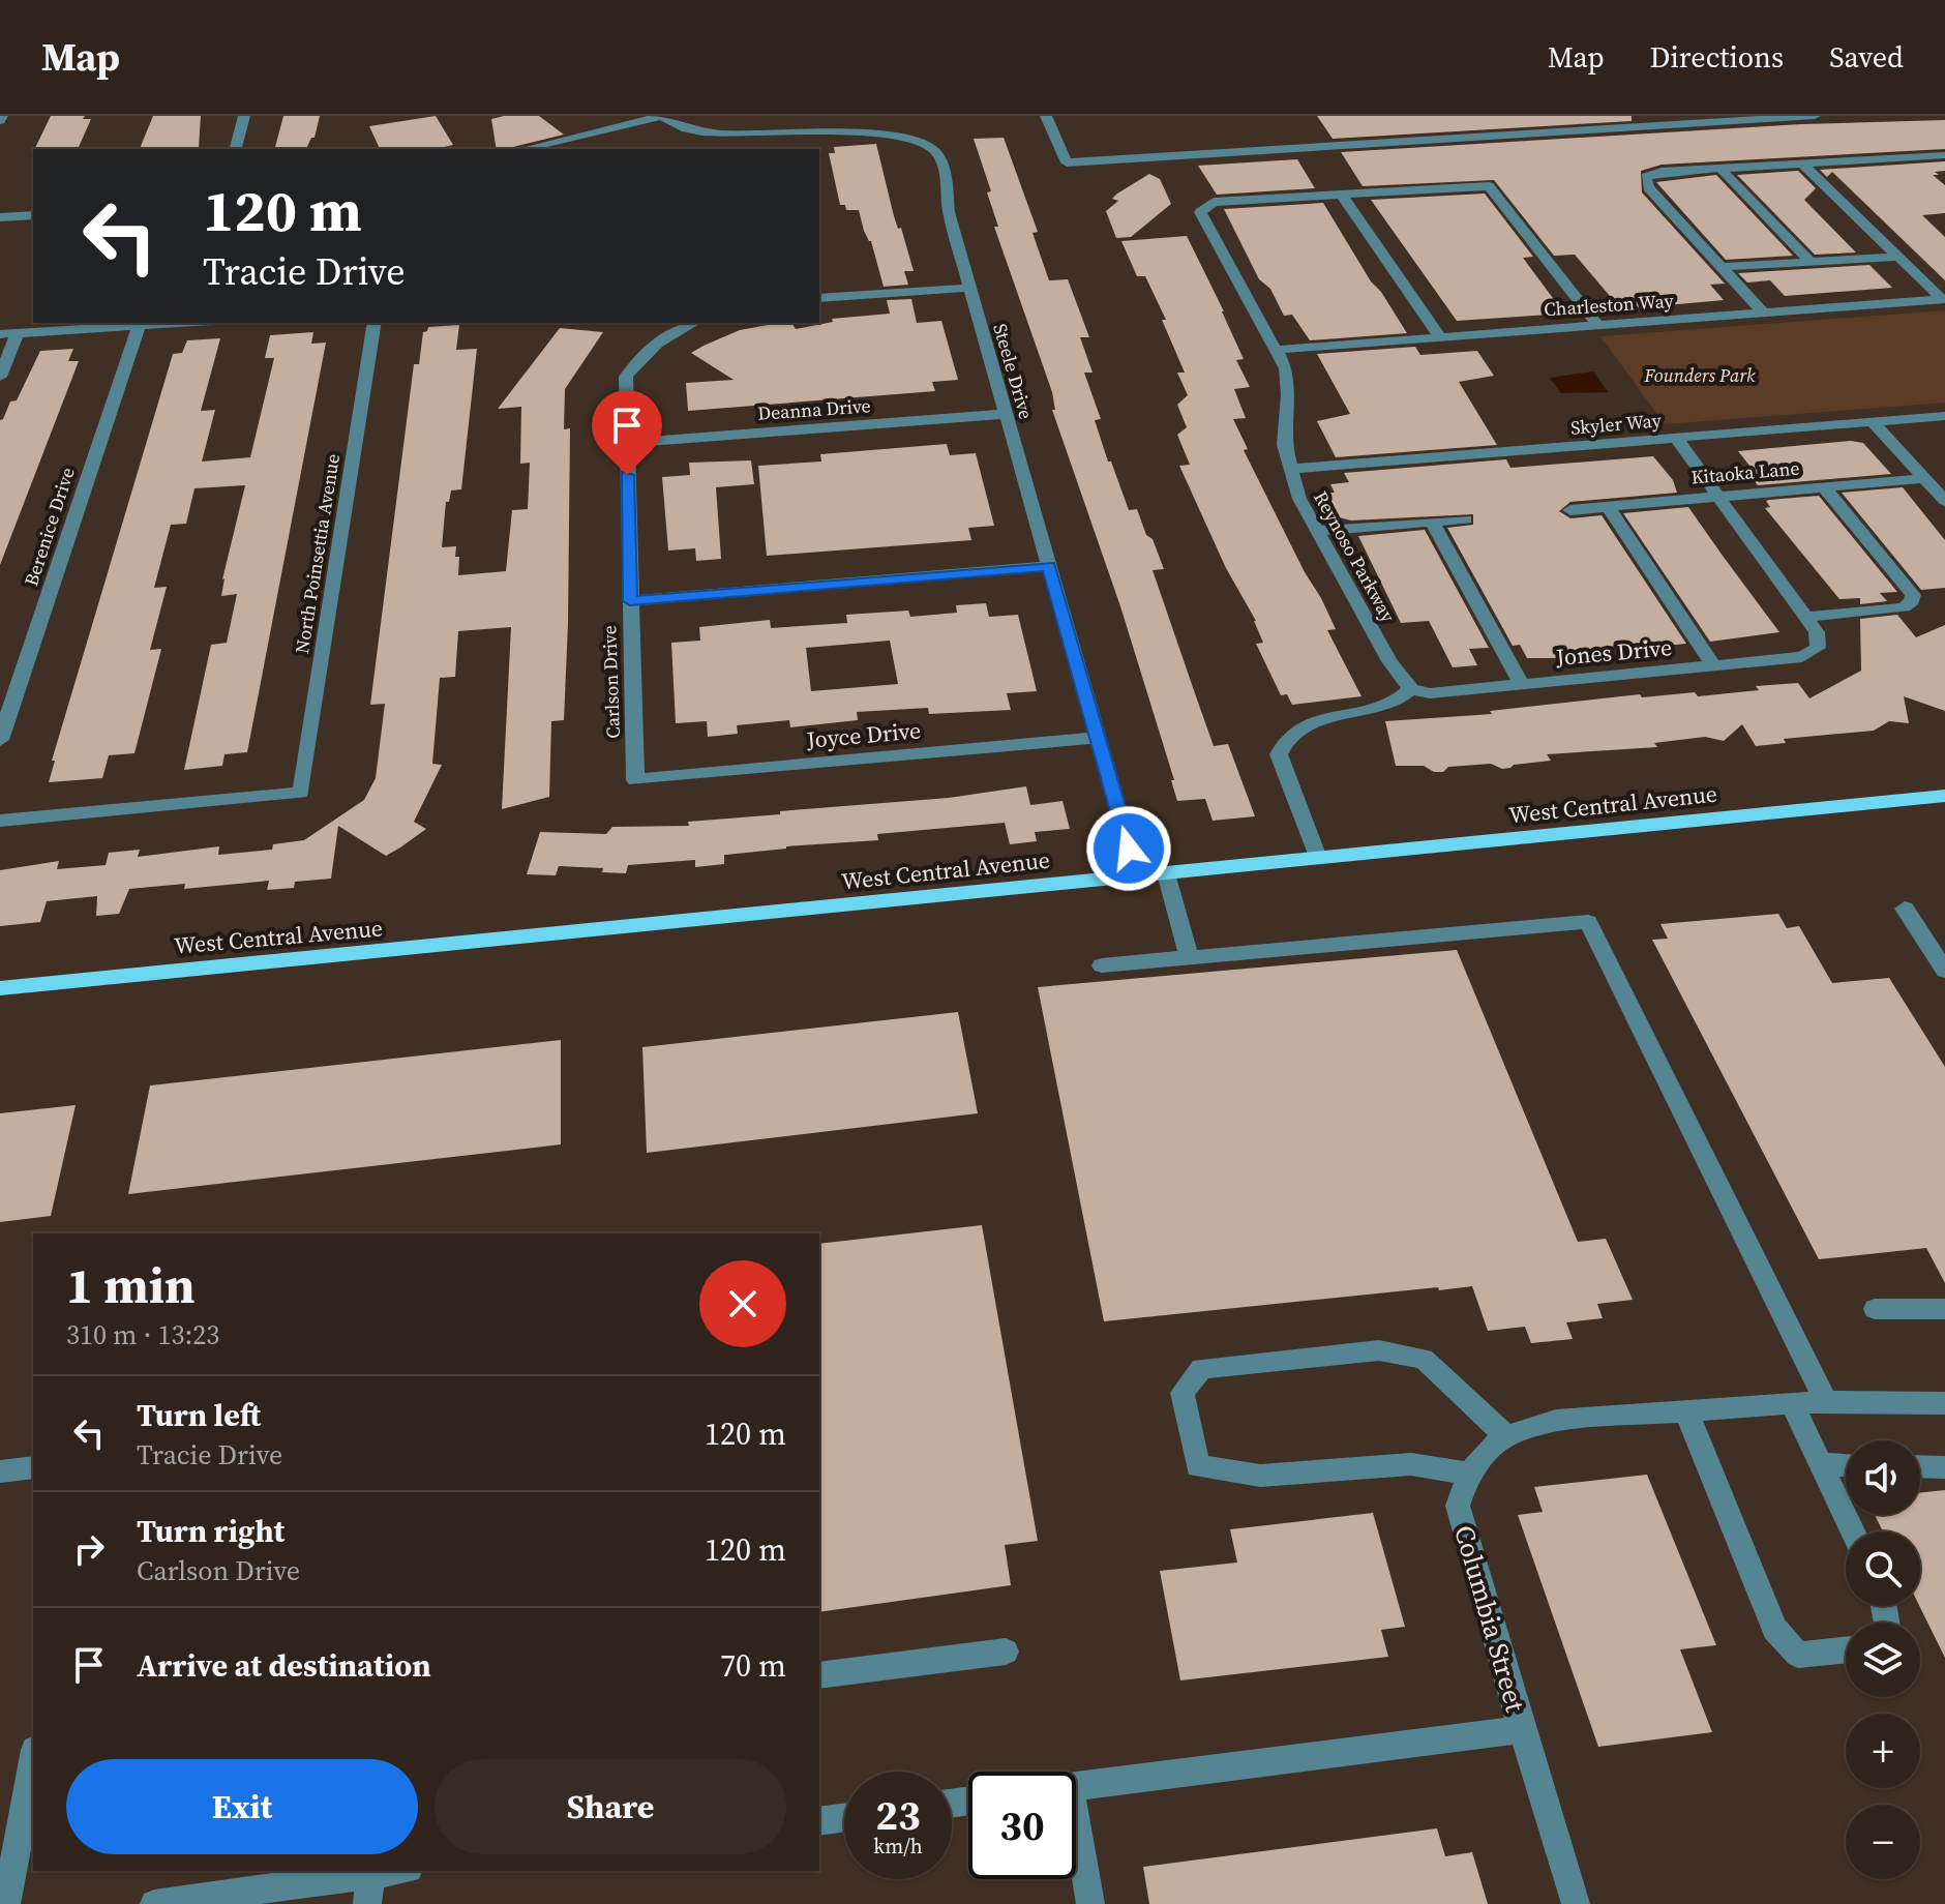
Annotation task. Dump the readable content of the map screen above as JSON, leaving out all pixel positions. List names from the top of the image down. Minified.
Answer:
{"streets":{"main road":["West Central Avenue"],"street":["Charleston Way","Steele Drive","Deanna Drive","Skyler Way","Kitaoka Lane","Berenice Drive","North Poinsettia Avenue","Reynoso Parkway","Jones Drive","Carlson Drive","Joyce Drive","Columbia Street"]},"crossings":[["Charleston Way","Reynoso Parkway"],["Steele Drive","Deanna Drive"],["Steele Drive","Joyce Drive"],["Steele Drive","West Central Avenue"],["Deanna Drive","Carlson Drive"],["Skyler Way","Reynoso Parkway"],["Reynoso Parkway","Jones Drive"],["Carlson Drive","Joyce Drive"]],"parks":["Founders Park"],"page":{"header":"Map","nav":["Map","Directions","Saved"],"turn":["120 m","Tracie Drive"],"heading":["1 min","310 m · 13:23"],"list":[{"name":"Turn left","note":"Tracie Drive","value":"120 m"},{"name":"Turn right","note":"Carlson Drive","value":"120 m"},{"name":"Arrive at destination","value":"70 m"}],"map_buttons":["+","−"],"buttons":["Exit","Share"],"speed":"23 km/h","limit":"30"}}
